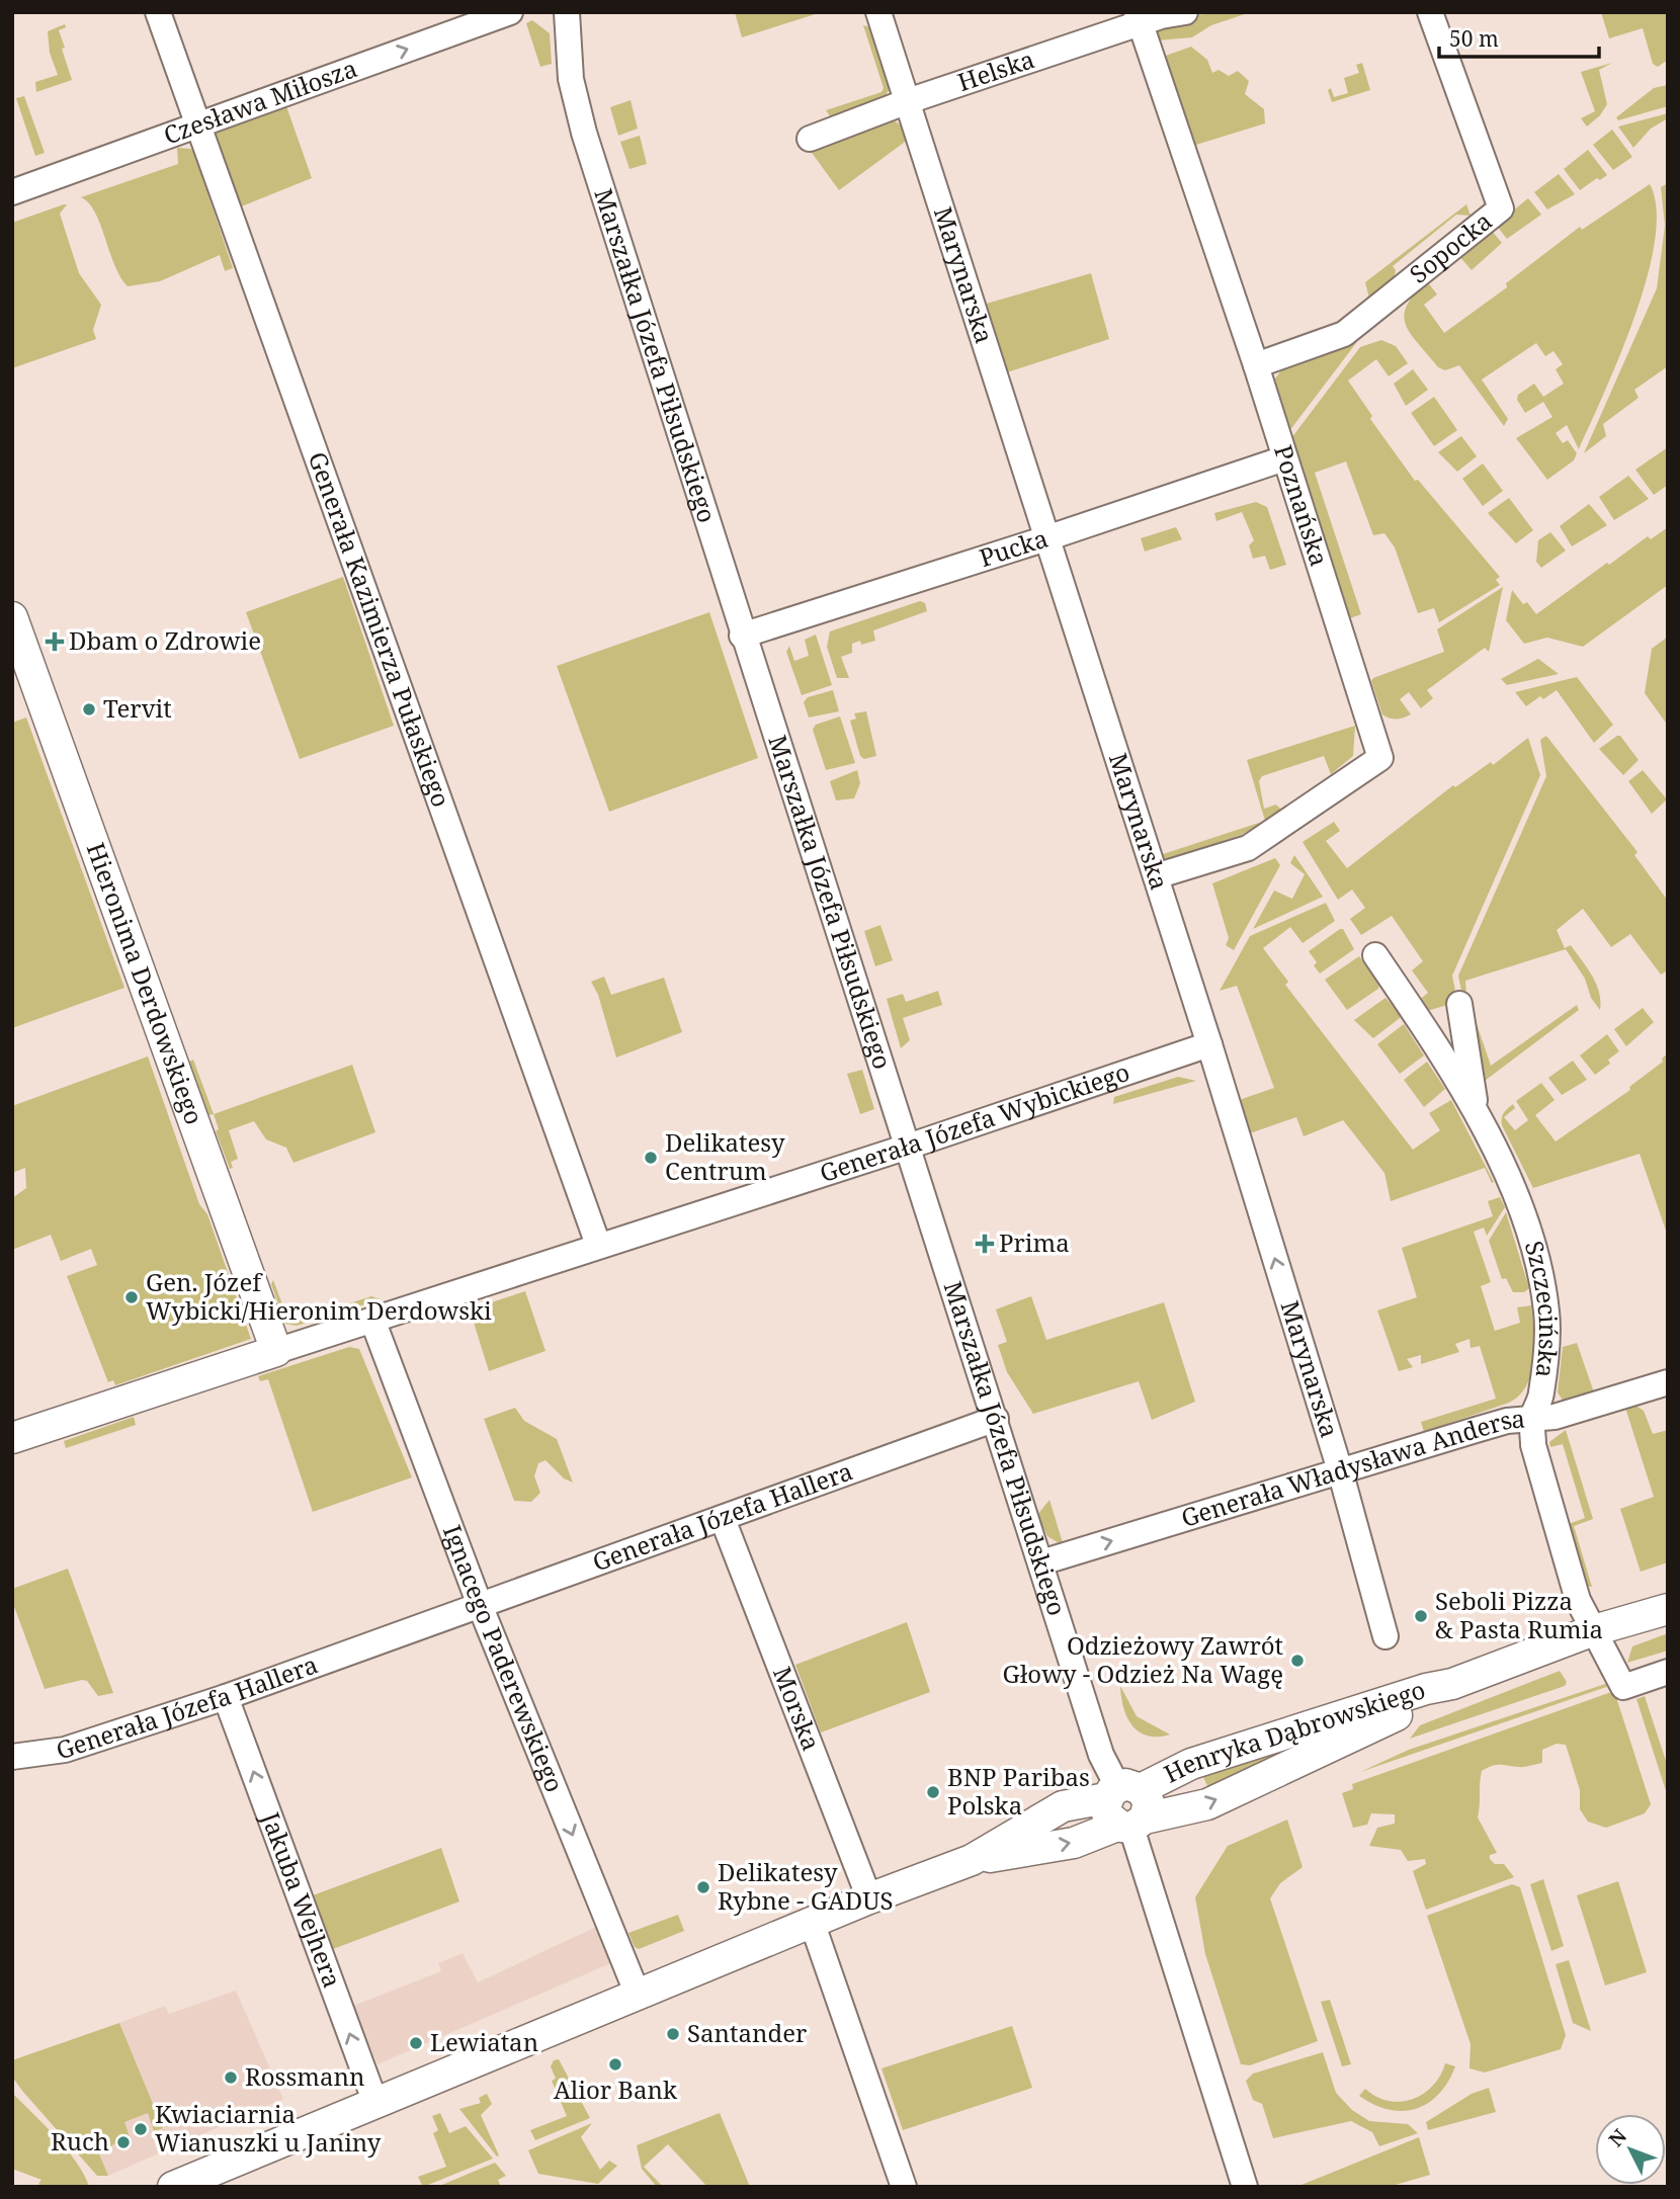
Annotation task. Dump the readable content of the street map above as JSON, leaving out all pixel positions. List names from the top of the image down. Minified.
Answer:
{"streets":{"street":["Helska","Czesława Miłosza","Sopocka","Marynarska","Marszałka Józefa Piłsudskiego","Poznańska","Pucka","Generała Kazimierza Pułaskiego","Hieronima Derdowskiego","Generała Józefa Wybickiego","Szczecińska","Generała Władysława Andersa","Generała Józefa Hallera","Ignacego Paderewskiego","Morska","Henryka Dąbrowskiego","Jakuba Wejhera"]},"crossings":[["Helska","Marynarska"],["Helska","Poznańska"],["Czesława Miłosza","Generała Kazimierza Pułaskiego"],["Sopocka","Poznańska"],["Marynarska","Poznańska"],["Marynarska","Pucka"],["Marynarska","Generała Józefa Wybickiego"],["Marynarska","Generała Władysława Andersa"],["Marszałka Józefa Piłsudskiego","Pucka"],["Marszałka Józefa Piłsudskiego","Generała Józefa Wybickiego"],["Marszałka Józefa Piłsudskiego","Generała Władysława Andersa"],["Marszałka Józefa Piłsudskiego","Generała Józefa Hallera"],["Marszałka Józefa Piłsudskiego","Henryka Dąbrowskiego"],["Poznańska","Pucka"],["Generała Kazimierza Pułaskiego","Generała Józefa Wybickiego"],["Hieronima Derdowskiego","Generała Józefa Wybickiego"],["Generała Józefa Wybickiego","Ignacego Paderewskiego"],["Szczecińska","Generała Władysława Andersa"],["Szczecińska","Henryka Dąbrowskiego"],["Generała Józefa Hallera","Ignacego Paderewskiego"],["Generała Józefa Hallera","Morska"],["Generała Józefa Hallera","Jakuba Wejhera"],["Ignacego Paderewskiego","Henryka Dąbrowskiego"],["Morska","Henryka Dąbrowskiego"],["Henryka Dąbrowskiego","Jakuba Wejhera"]],"one_way":["Czesława Miłosza","Generała Władysława Andersa","Ignacego Paderewskiego","Jakuba Wejhera"],"places":{"health":["Dbam o Zdrowie","Prima"],"other":["Tervit","Delikatesy Centrum","Gen. Józef Wybicki/Hieronim Derdowski","Seboli Pizza & Pasta Rumia","Odzieżowy Zawrót Głowy - Odzież Na Wagę","BNP Paribas Polska","Delikatesy Rybne - GADUS","Santander","Lewiatan","Alior Bank","Rossmann","Kwiaciarnia Wianuszki u Janiny","Ruch"]},"scale_bar":"50 m","north":"top left"}
